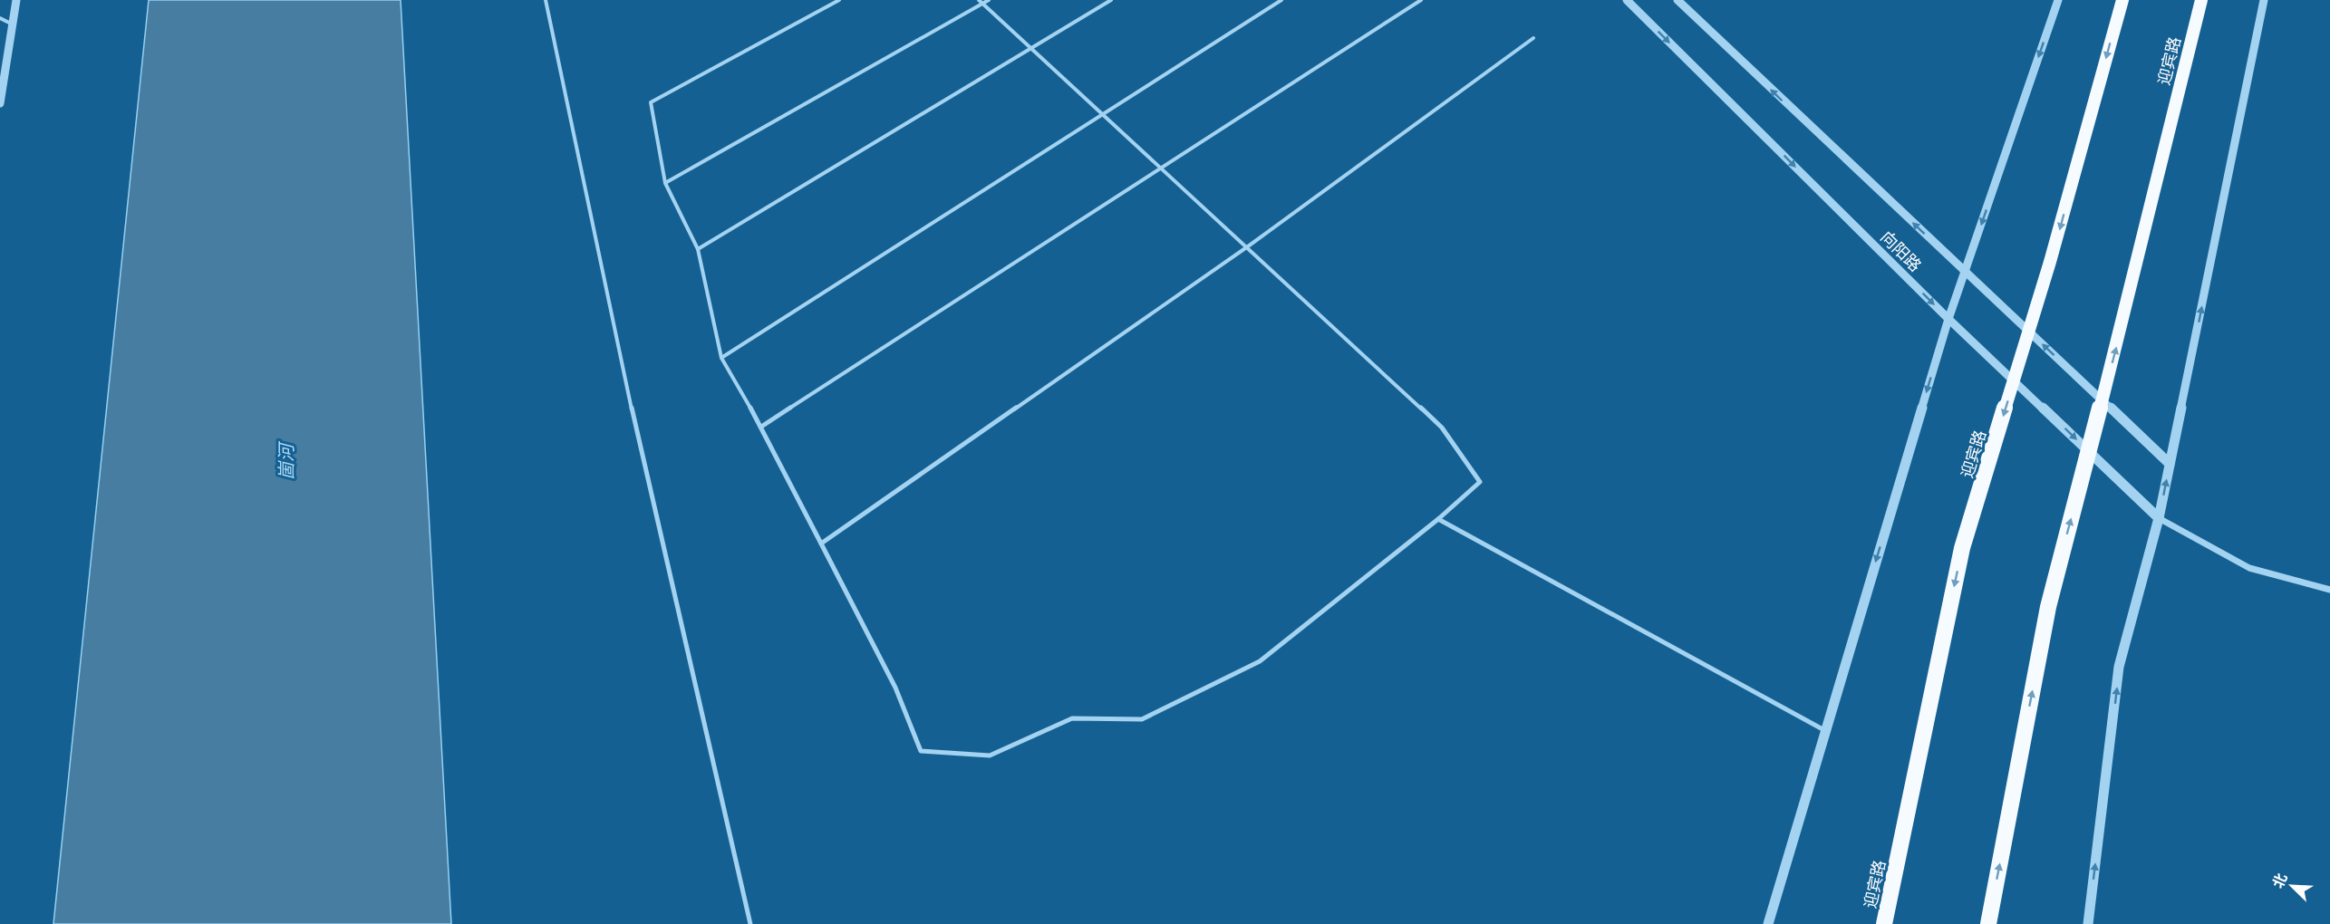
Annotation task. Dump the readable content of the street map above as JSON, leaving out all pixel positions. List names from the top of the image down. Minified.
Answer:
{"streets":{"highway":["迎宾路"],"street":["向阳路"]},"water":["崮河"],"north":"top left"}
